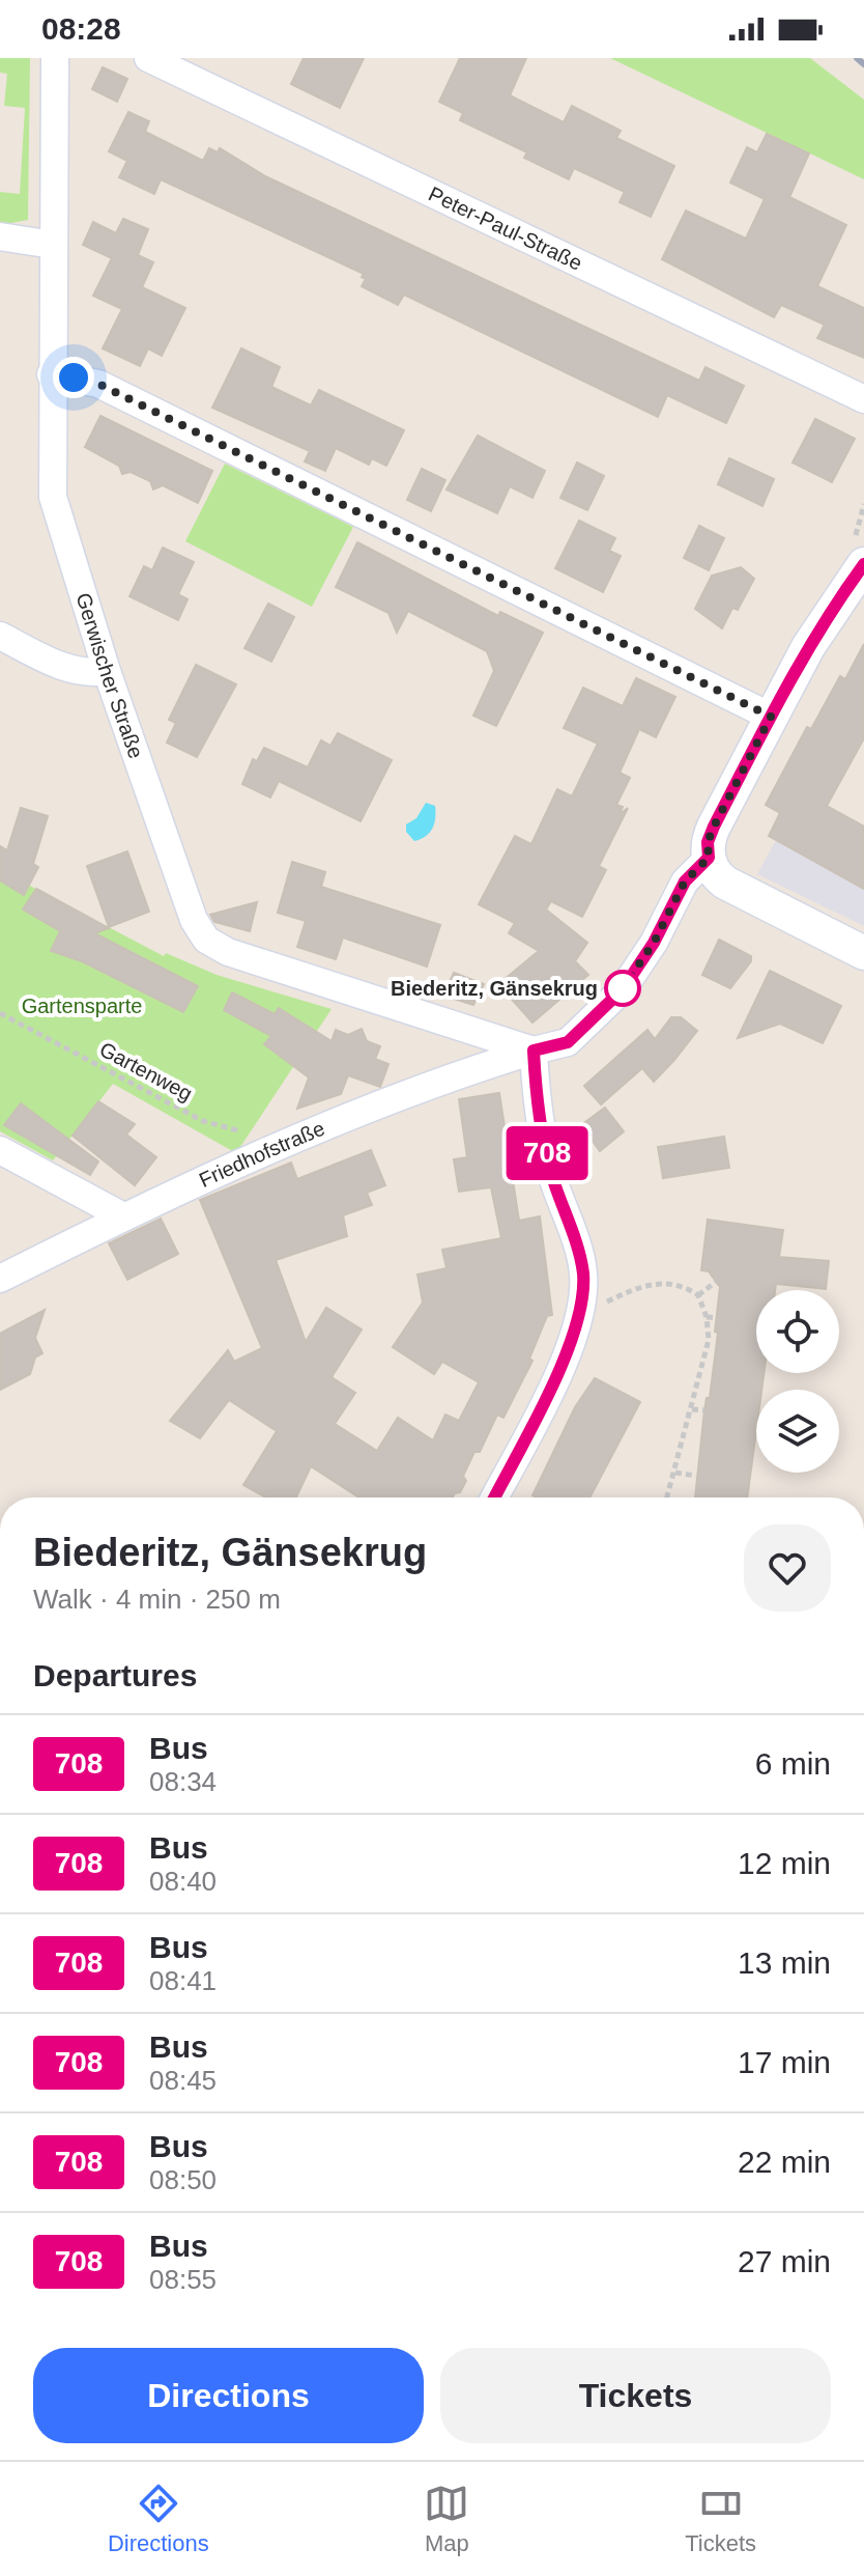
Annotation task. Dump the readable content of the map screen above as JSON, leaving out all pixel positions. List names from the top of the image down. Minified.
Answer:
{"streets":{"street":["Peter-Paul-Straße","Gerwischer Straße","Friedhofstraße"],"path":["Gartenweg"]},"crossings":[["Gerwischer Straße","Friedhofstraße"],["Gartenweg","Friedhofstraße"]],"parks":["Gartensparte"],"places":["Biederitz, Gänsekrug"],"lines":["bus line 708"],"page":{"status":"08:28","on_map":"708","heading":[["Biederitz, Gänsekrug","Walk · 4 min · 250 m"],"Departures"],"list":[{"mark":"708","name":"Bus","note":"08:34","value":"6 min"},{"mark":"708","name":"Bus","note":"08:40","value":"12 min"},{"mark":"708","name":"Bus","note":"08:41","value":"13 min"},{"mark":"708","name":"Bus","note":"08:45","value":"17 min"},{"mark":"708","name":"Bus","note":"08:50","value":"22 min"},{"mark":"708","name":"Bus","note":"08:55","value":"27 min"}],"buttons":["Directions","Tickets"],"tabs":["Directions","Map","Tickets"]}}
